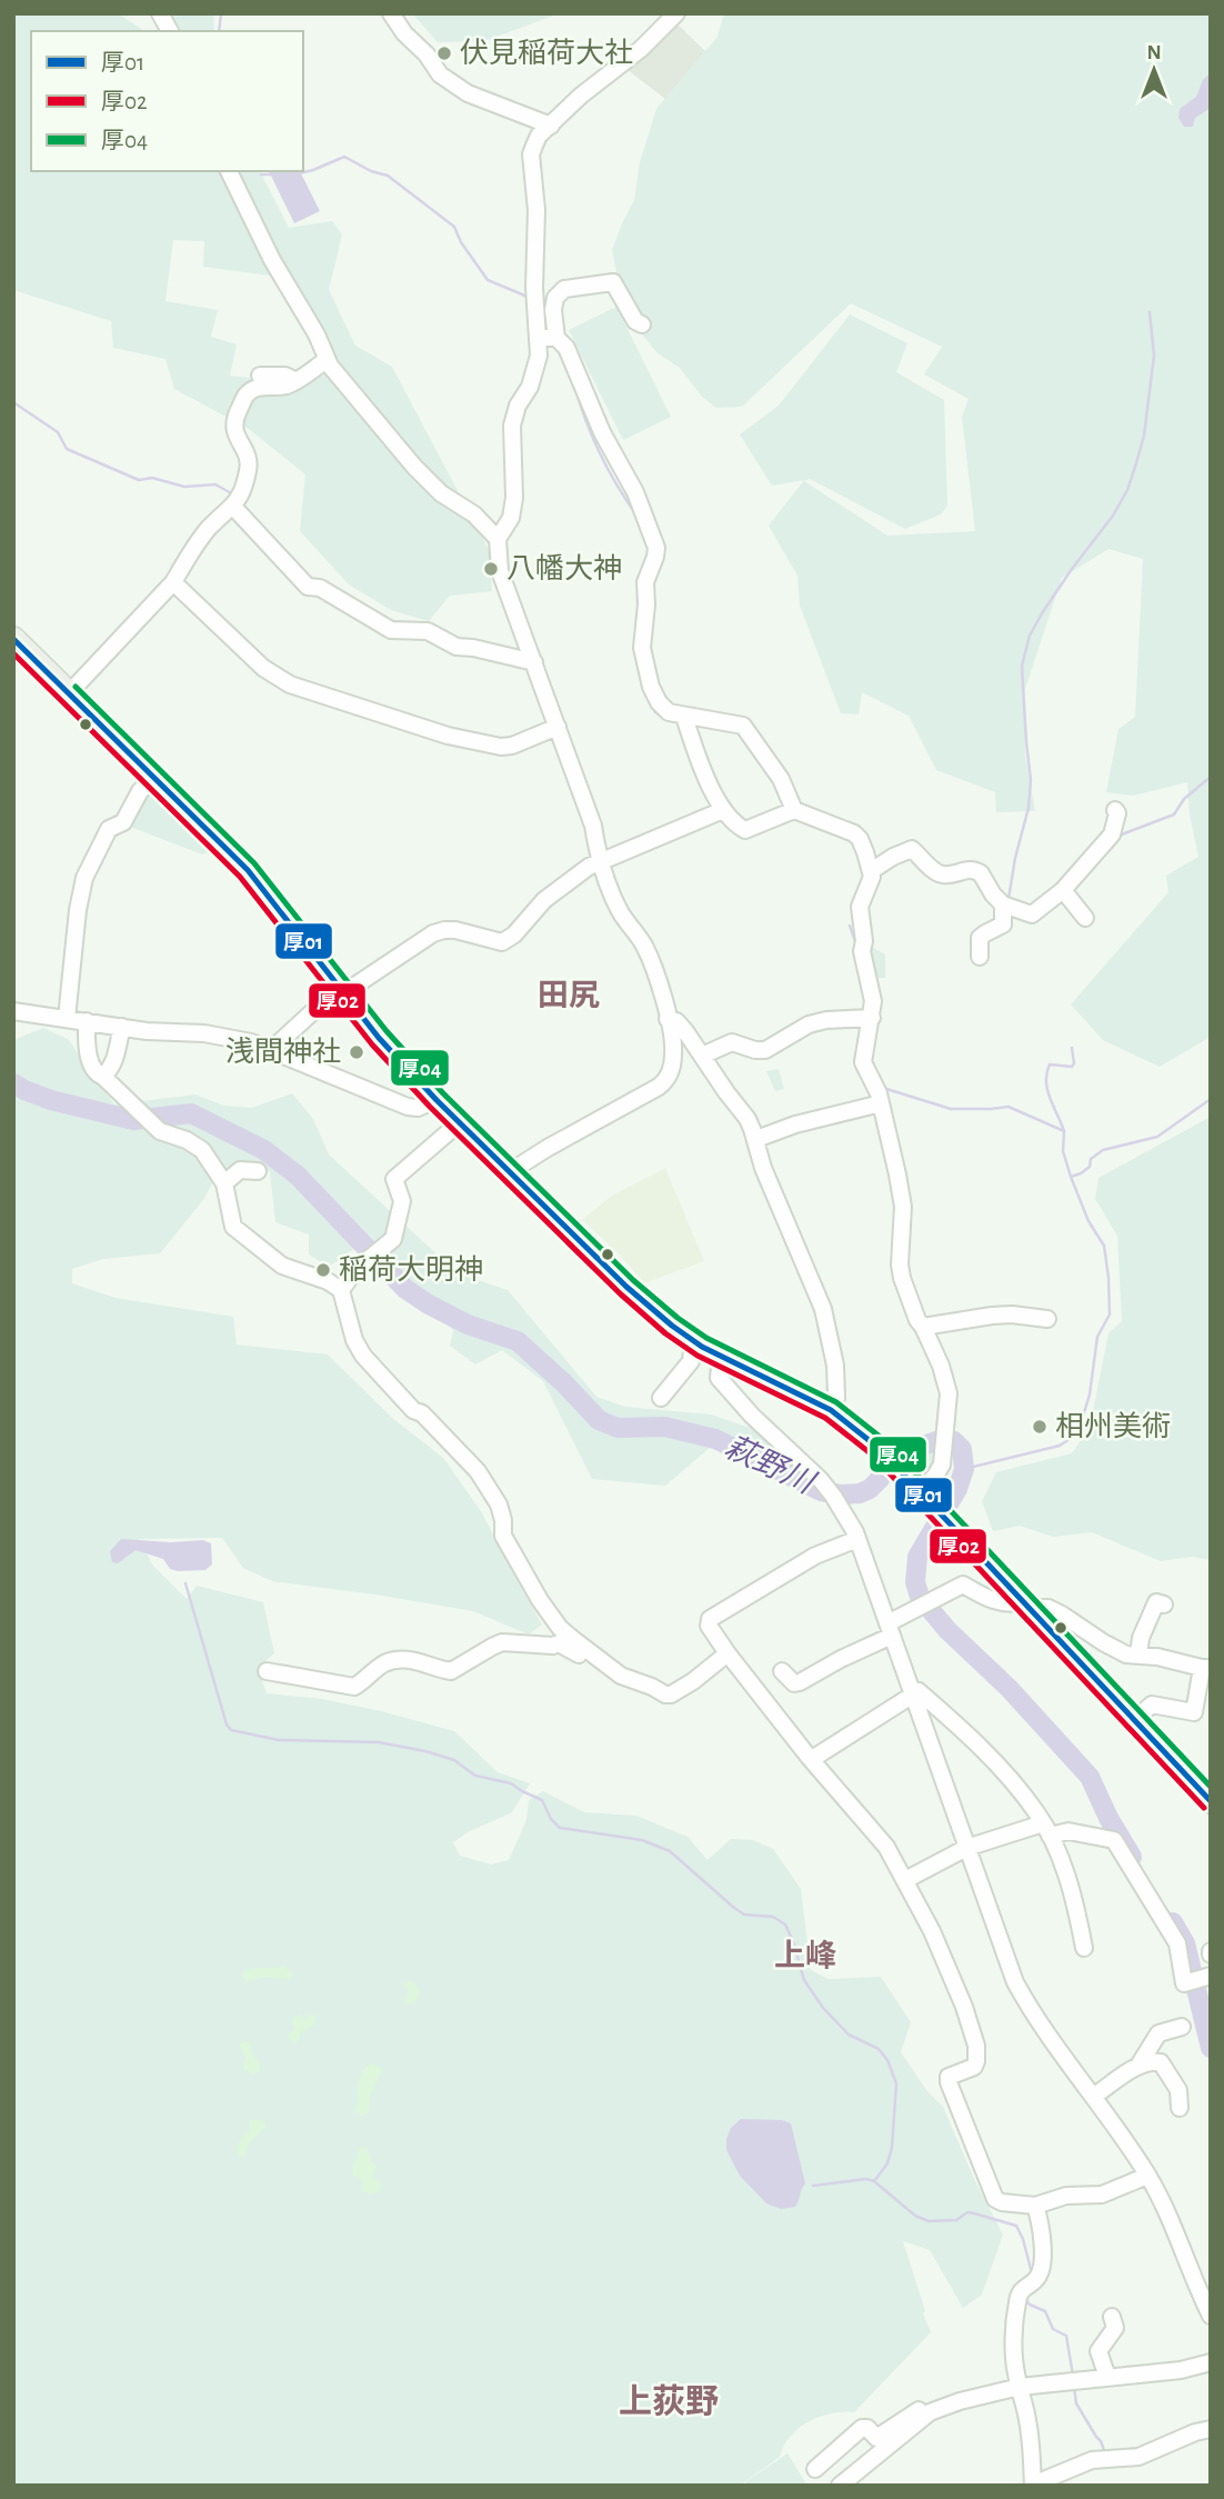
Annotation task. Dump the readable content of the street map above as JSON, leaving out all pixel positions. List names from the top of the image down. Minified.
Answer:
{"districts":["田尻","上峰","上荻野"],"water":["萩野川"],"places":["伏見稲荷大社","八幡大神","浅間神社","稲荷大明神","相州美術"],"lines":["transit line 厚01","transit line 厚02","transit line 厚04"],"legend":["厚01","厚02","厚04"],"north":"top"}
